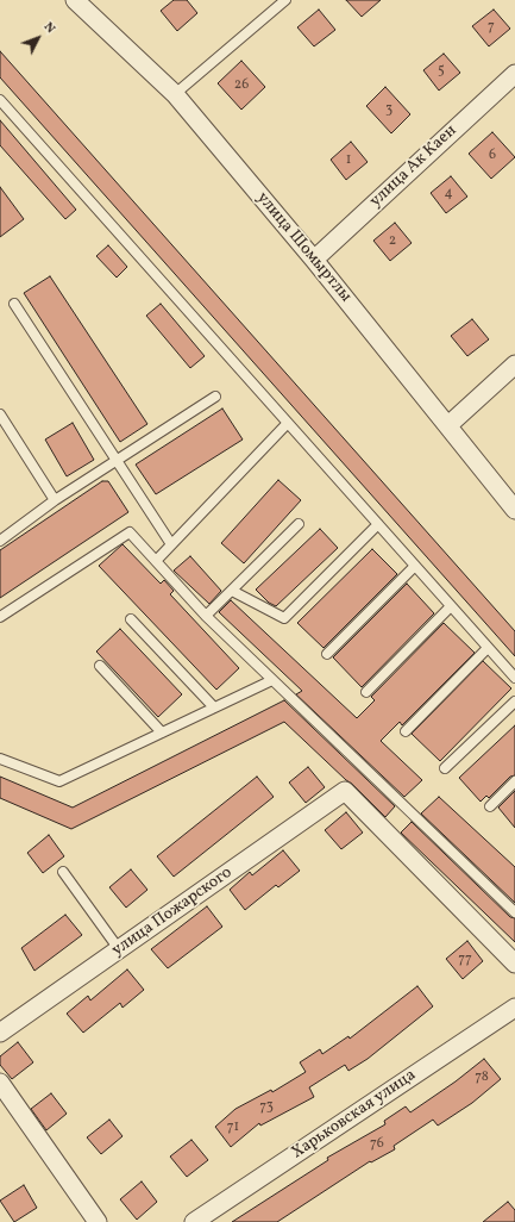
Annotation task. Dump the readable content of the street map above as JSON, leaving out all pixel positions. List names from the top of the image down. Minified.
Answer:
{"streets":{"street":["улица Ак Каен","улица Шомыртлы","улица Пожарского","Харьковская улица"]},"crossings":[["улица Ак Каен","улица Шомыртлы"]],"house_numbers":["7","5","26","3","6","1","4","2","77","78","73","71","76"],"north":"top right"}
